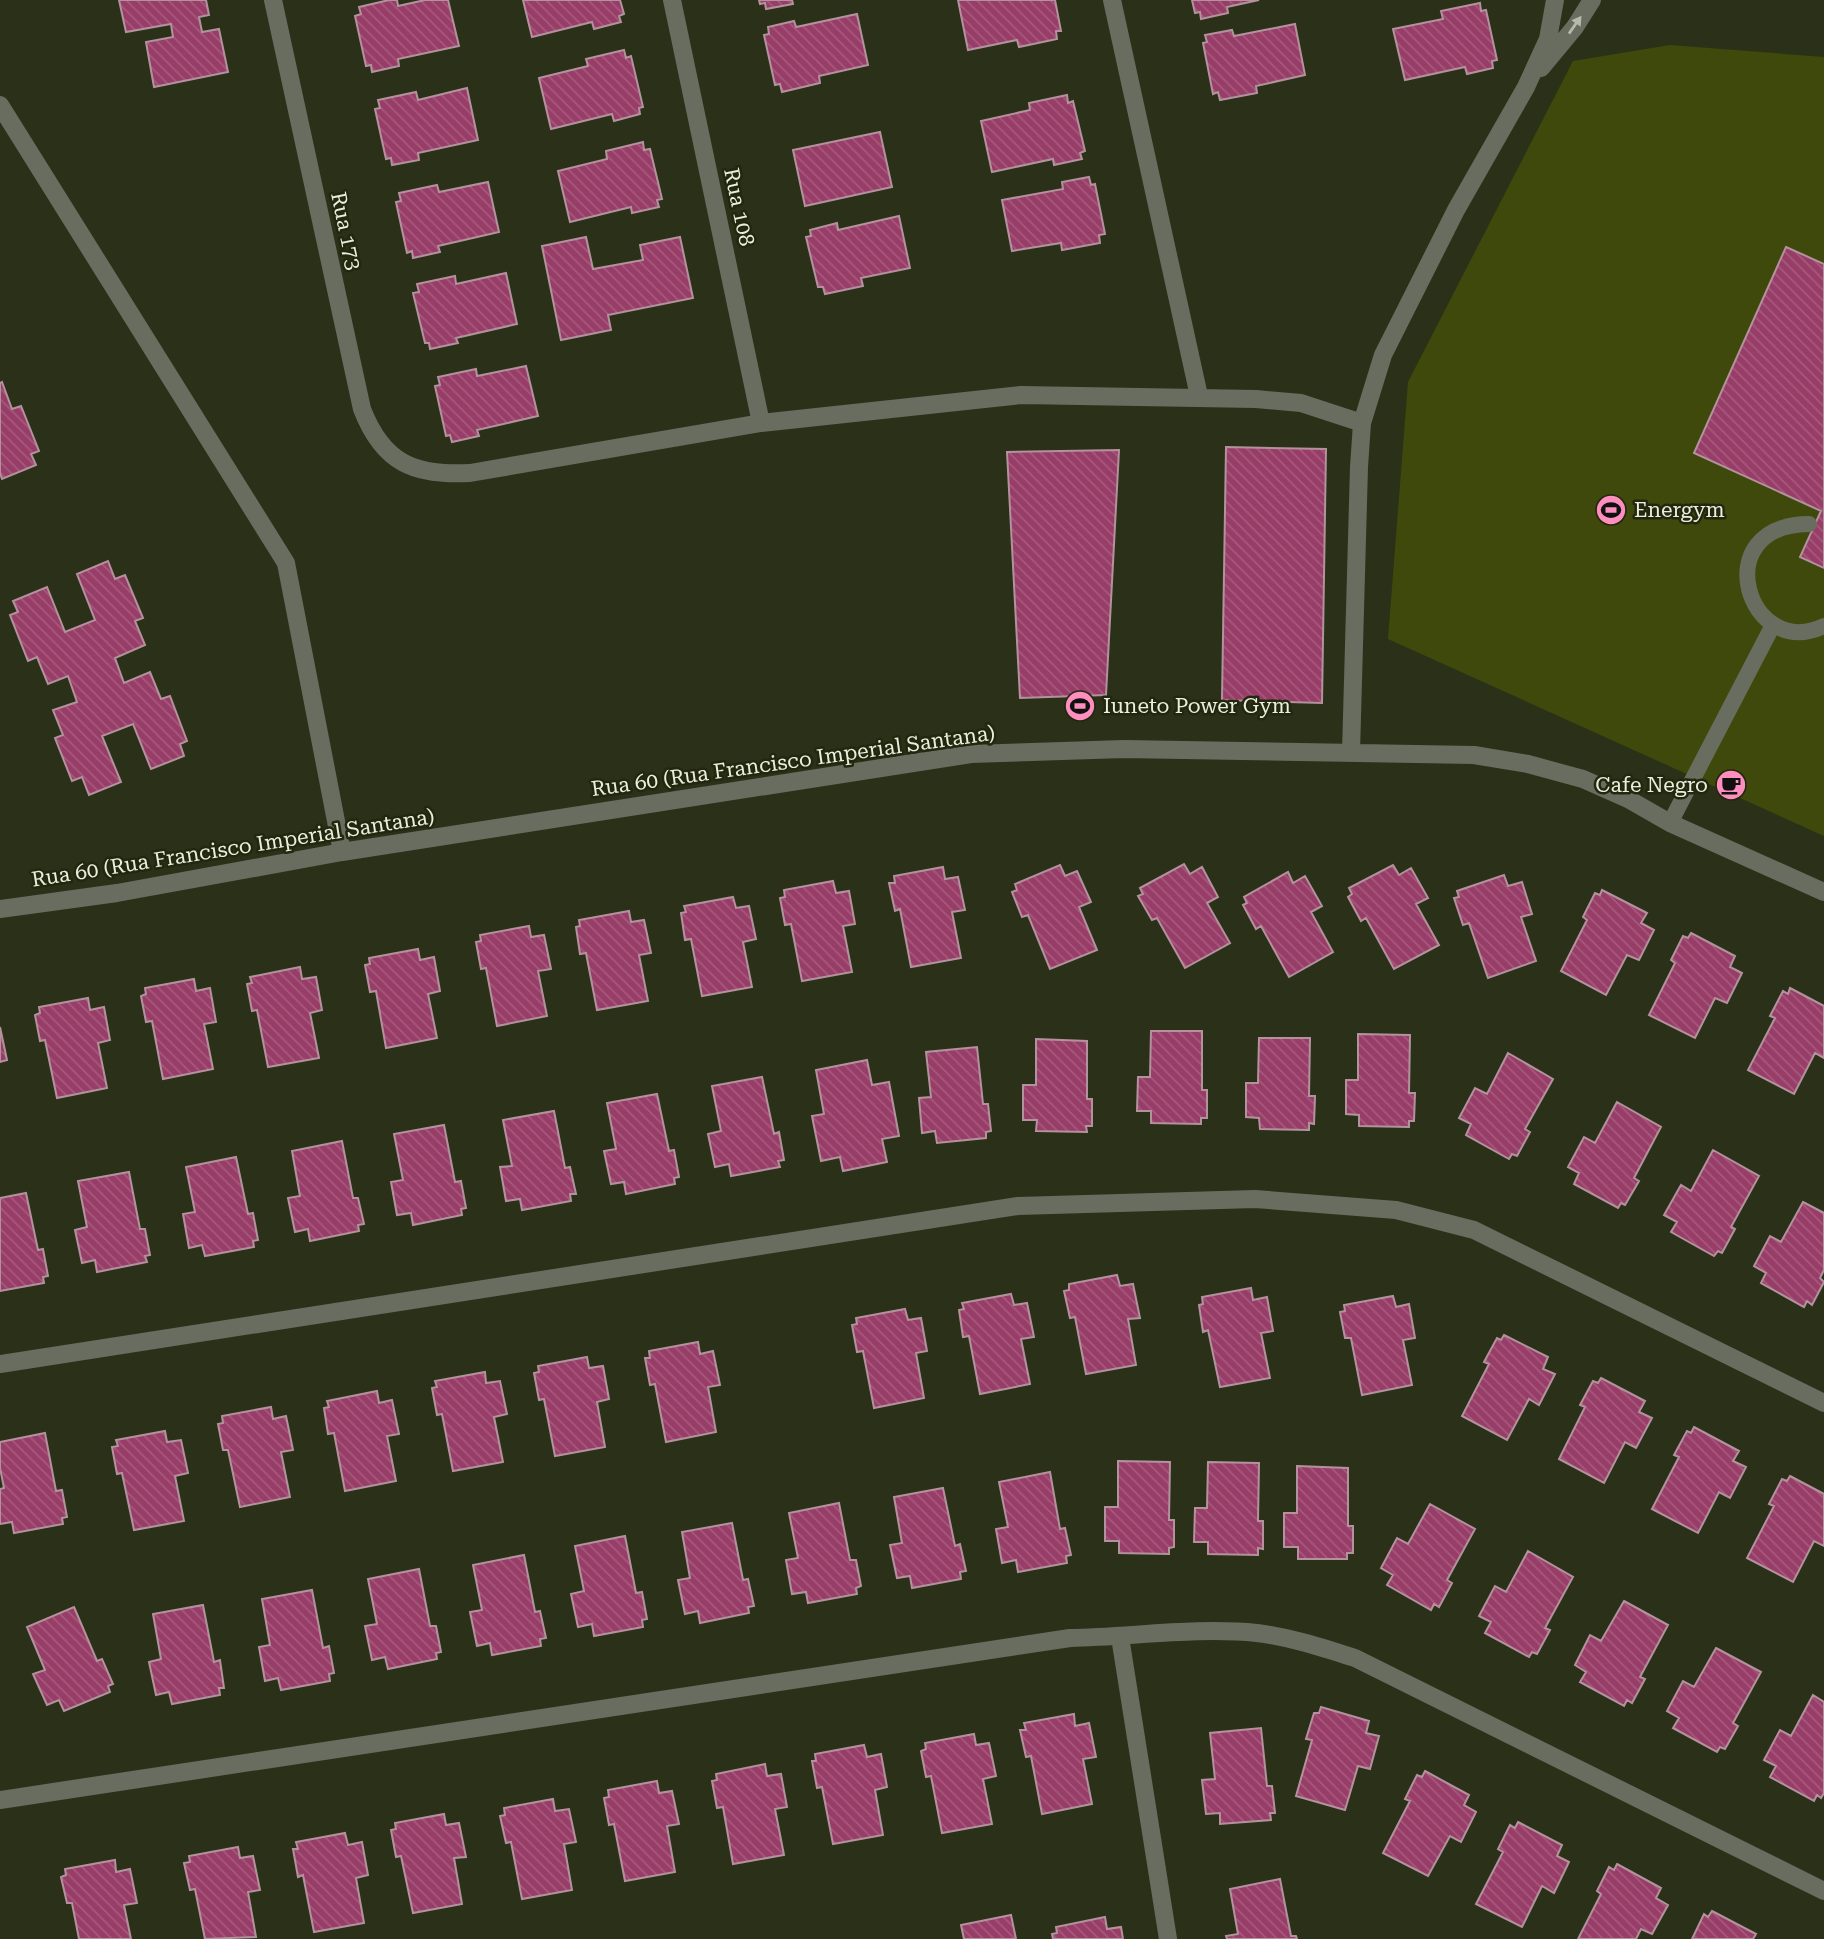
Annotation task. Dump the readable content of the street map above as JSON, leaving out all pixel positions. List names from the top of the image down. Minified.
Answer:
{"streets":{"street":["Rua 108","Rua 173","Rua 60 (Rua Francisco Imperial Santana)"]},"crossings":[["Rua 108","Rua 173"]],"places":{"sports":["Energym","Iuneto Power Gym"],"cafe":["Cafe Negro"]}}
